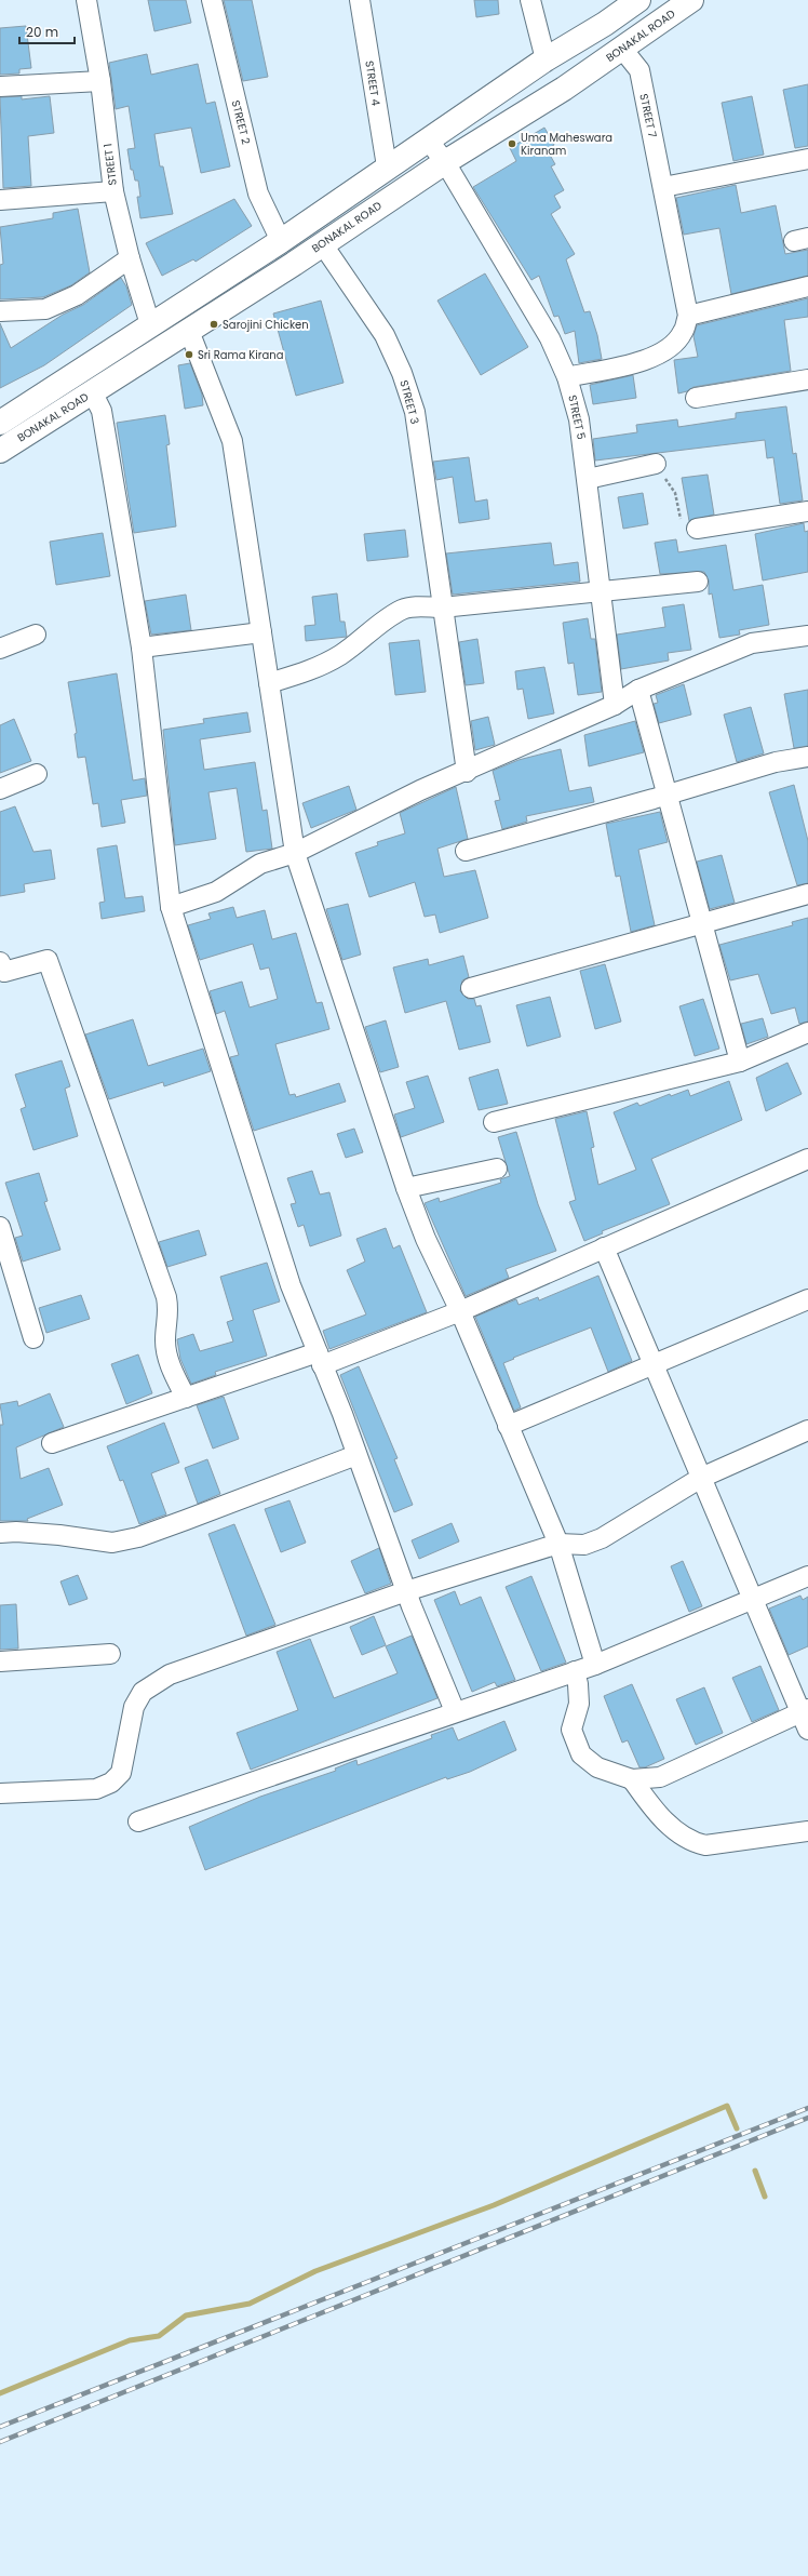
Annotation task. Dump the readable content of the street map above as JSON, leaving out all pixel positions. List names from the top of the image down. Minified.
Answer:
{"streets":{"main road":["BONAKAL ROAD"],"street":["STREET 4","STREET 7","STREET 2","STREET 1","STREET 3","STREET 5"]},"crossings":[["BONAKAL ROAD","STREET 7"],["BONAKAL ROAD","STREET 3"],["BONAKAL ROAD","STREET 5"]],"places":["Uma Maheswara Kiranam","Sarojini Chicken","Sri Rama Kirana"],"scale_bar":"20 m"}
